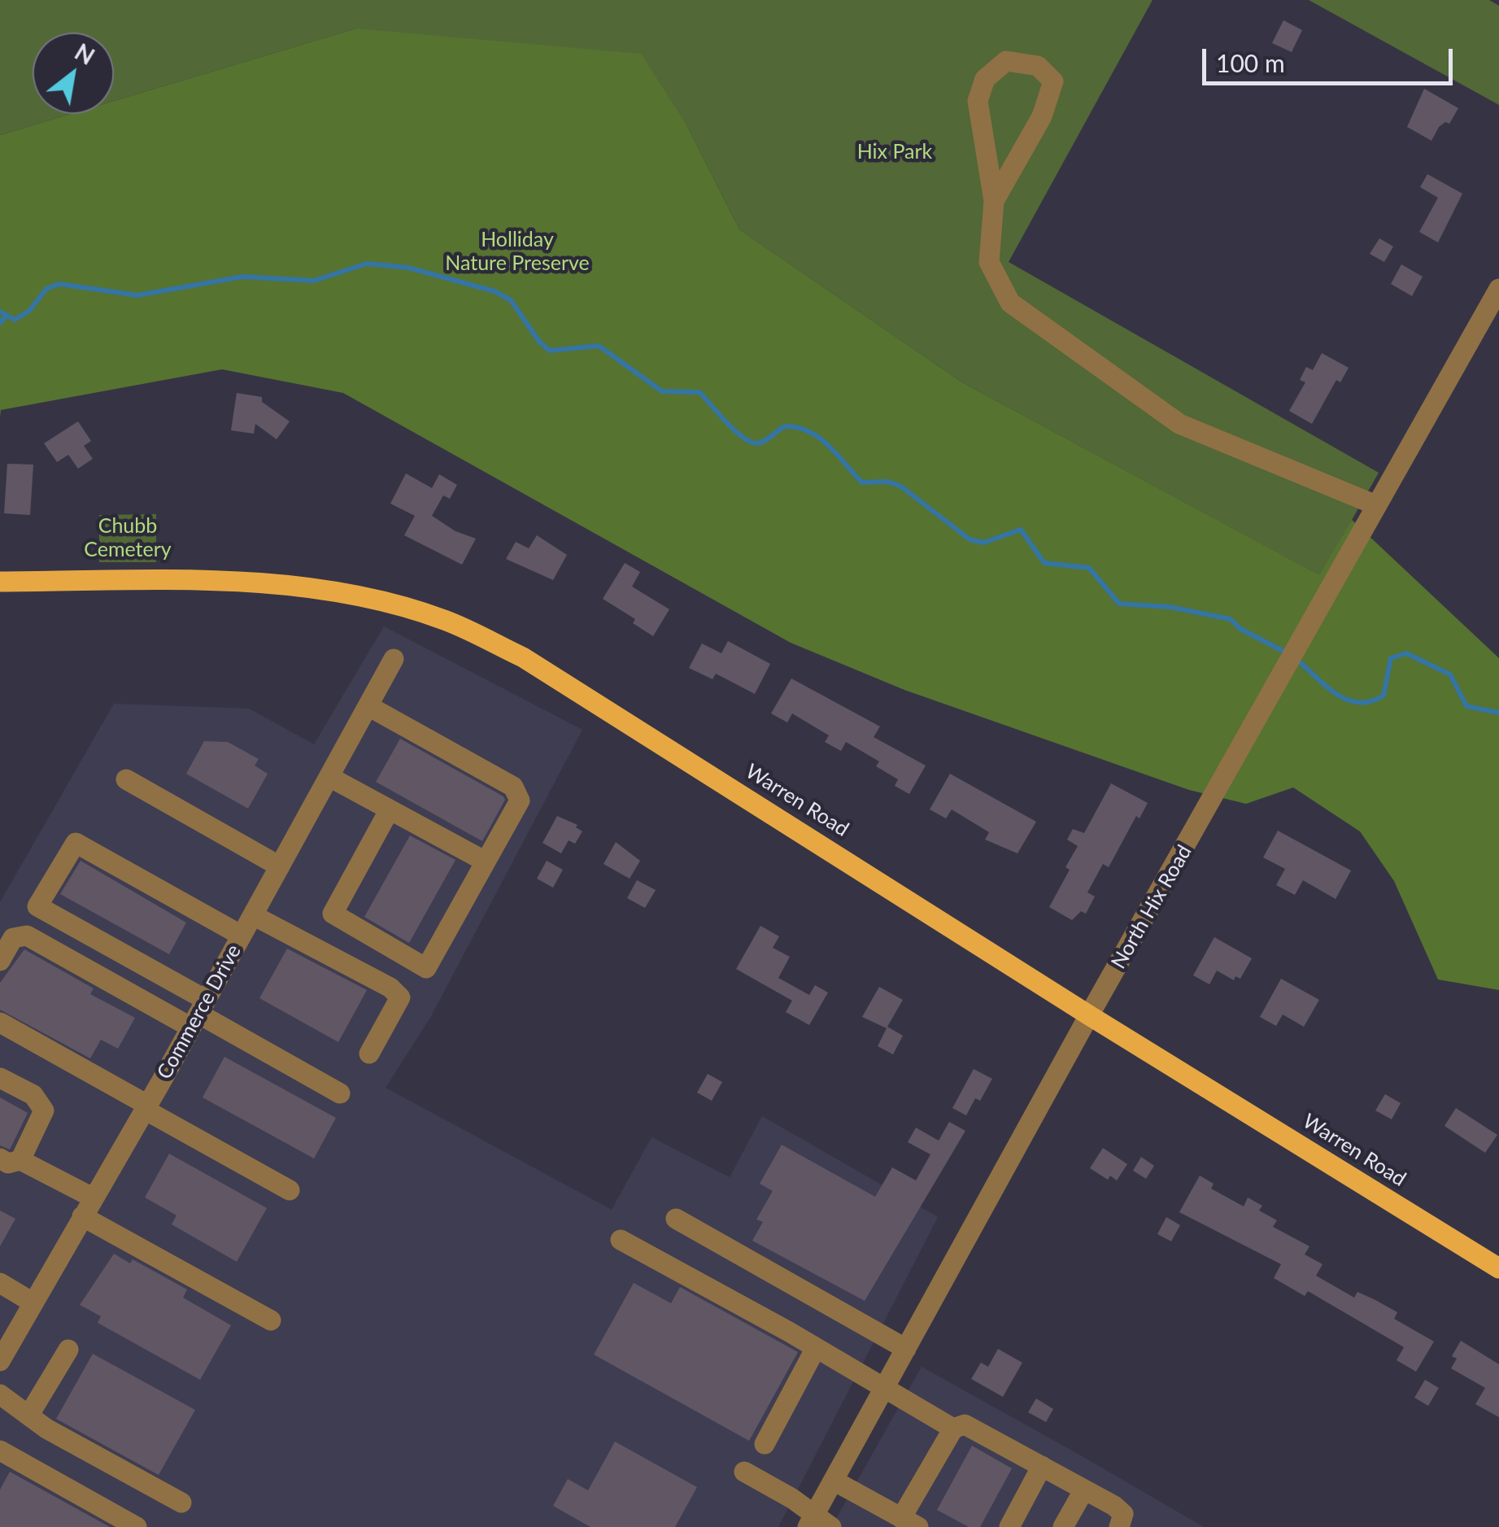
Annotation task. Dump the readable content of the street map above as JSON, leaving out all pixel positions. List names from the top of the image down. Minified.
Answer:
{"streets":{"main road":["Warren Road"],"street":["North Hix Road","Commerce Drive"]},"crossings":[["Warren Road","North Hix Road"]],"parks":["Hix Park","Holliday Nature Preserve","Chubb Cemetery"],"scale_bar":"100 m","north":"top right"}
